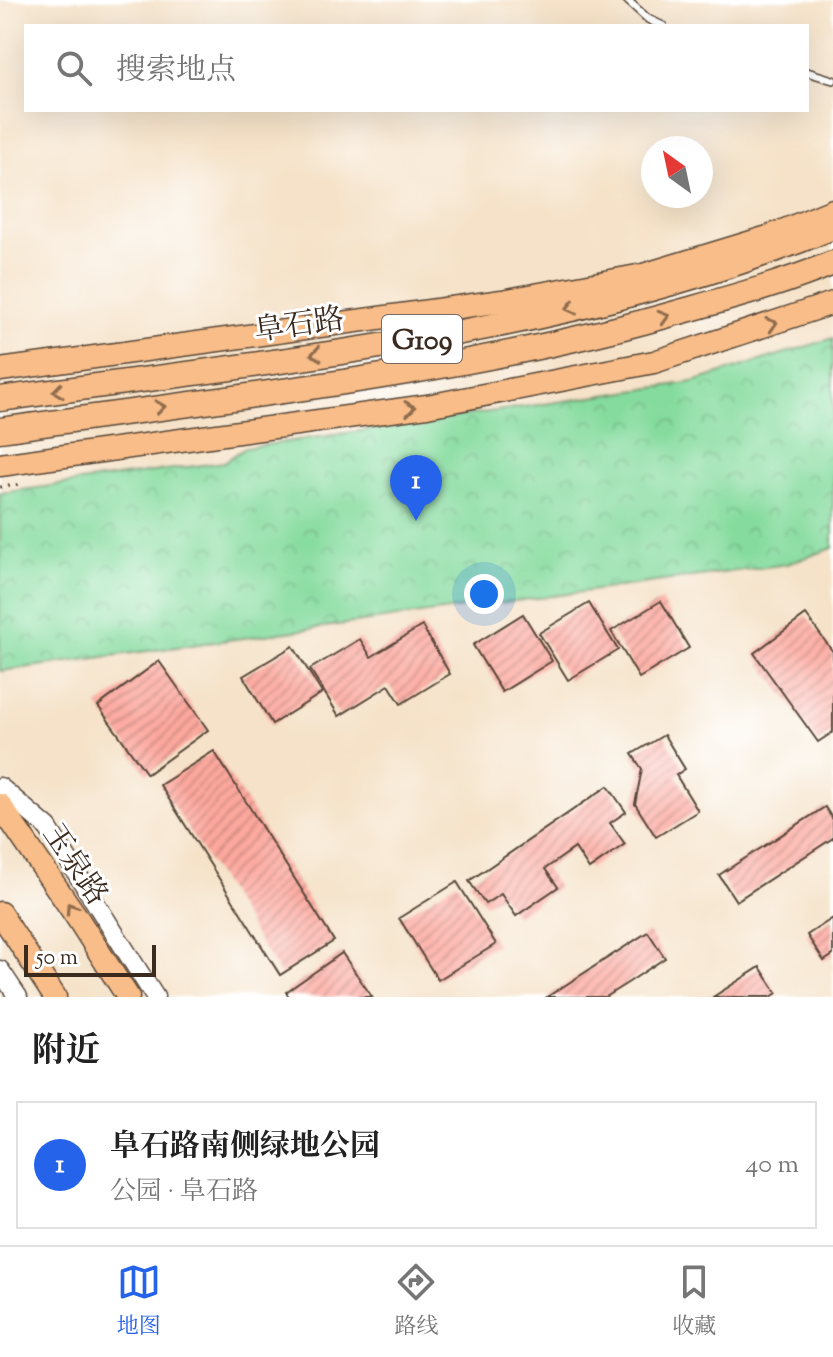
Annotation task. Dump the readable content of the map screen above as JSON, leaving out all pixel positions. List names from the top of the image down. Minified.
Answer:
{"streets":{"highway":["阜石路","G109"],"main road":["玉泉路"]},"scale_bar":"50 m","north":"top left","page":{"search":"搜索地点","pins":"1","scale":"50 m","heading":"附近","list":[{"mark":"1","name":"阜石路南侧绿地公园","note":"公园 · 阜石路","value":"40 m"}],"nav":["地图","路线","收藏"]}}
